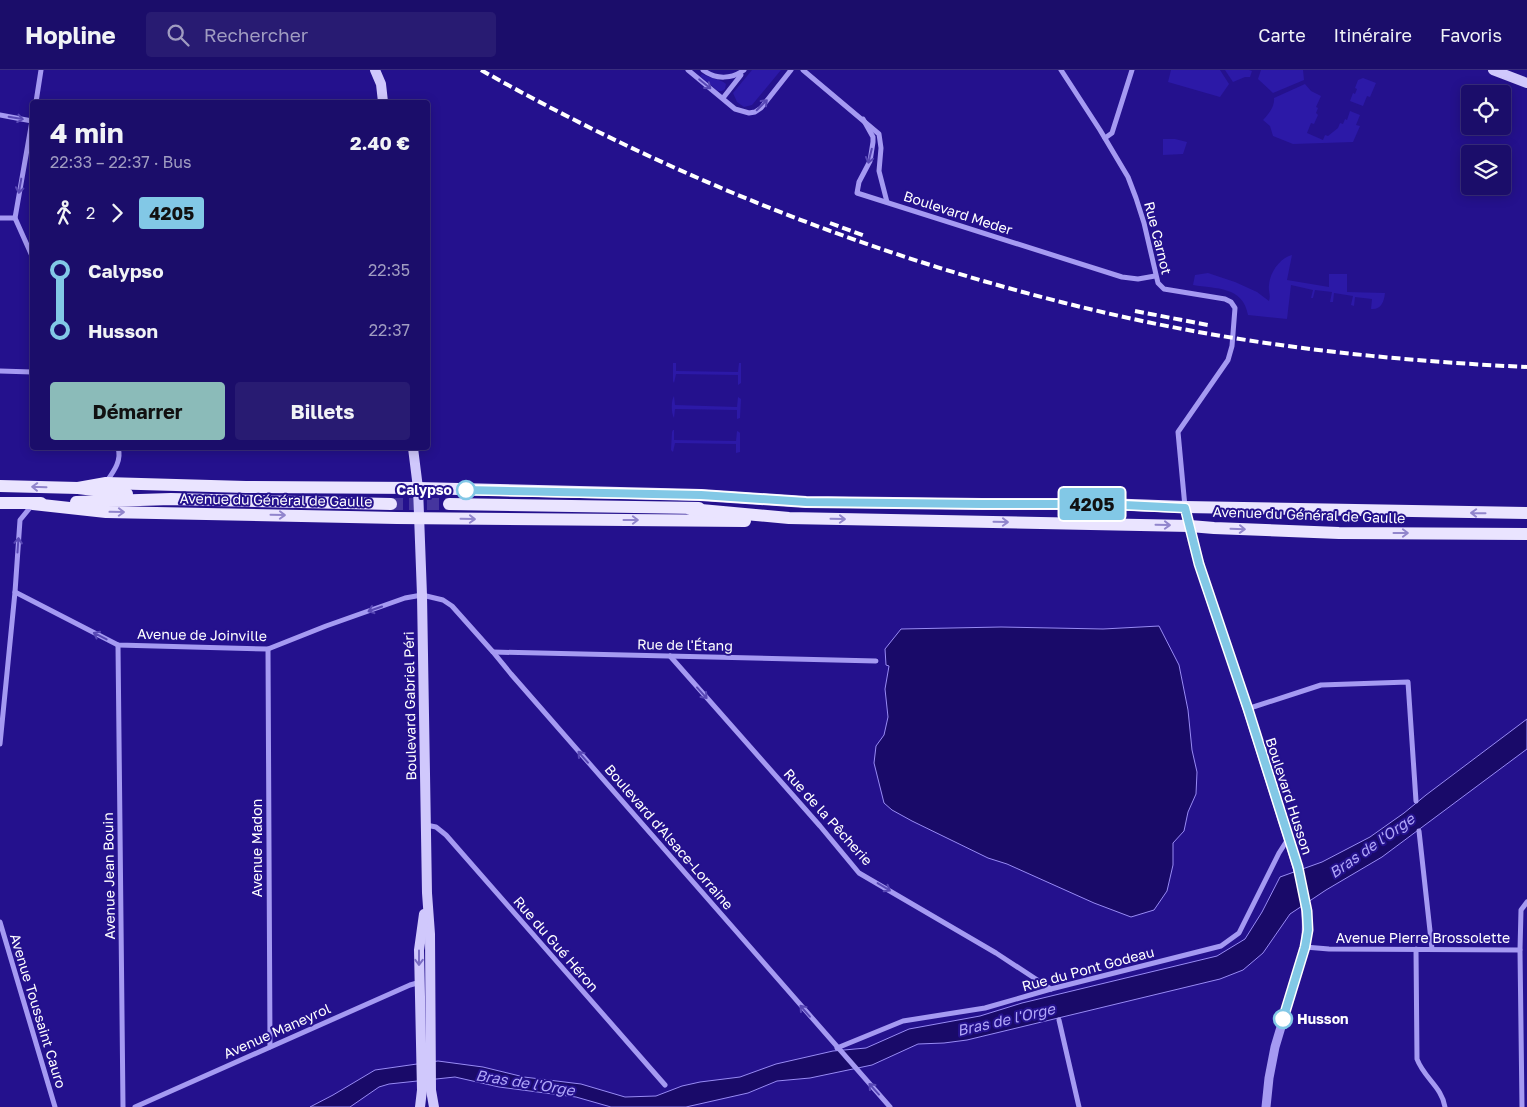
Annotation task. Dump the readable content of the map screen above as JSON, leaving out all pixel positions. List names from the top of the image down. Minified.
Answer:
{"streets":{"main road":["Avenue du Général de Gaulle","Boulevard Gabriel Péri"],"street":["Boulevard Meder","Rue Carnot","Avenue de Joinville","Rue de l'Étang","Boulevard Husson","Rue de la Pêcherie","Boulevard d'Alsace-Lorraine","Avenue Madon","Avenue Jean Bouin","Avenue Pierre Brossolette","Rue du Gué Héron","Rue du Pont Godeau","Avenue Toussaint Cauro","Avenue Maneyrol"]},"crossings":[["Boulevard Meder","Rue Carnot"],["Rue Carnot","Avenue du Général de Gaulle"],["Avenue du Général de Gaulle","Boulevard Gabriel Péri"],["Avenue du Général de Gaulle","Boulevard Husson"],["Avenue de Joinville","Boulevard Gabriel Péri"],["Avenue de Joinville","Boulevard d'Alsace-Lorraine"],["Avenue de Joinville","Avenue Madon"],["Avenue de Joinville","Avenue Jean Bouin"],["Rue de l'Étang","Rue de la Pêcherie"],["Rue de l'Étang","Boulevard d'Alsace-Lorraine"],["Boulevard Gabriel Péri","Boulevard d'Alsace-Lorraine"],["Boulevard Gabriel Péri","Rue du Gué Héron"],["Boulevard Gabriel Péri","Avenue Maneyrol"],["Boulevard Husson","Avenue Pierre Brossolette"],["Boulevard Husson","Rue du Pont Godeau"],["Rue de la Pêcherie","Rue du Pont Godeau"],["Boulevard d'Alsace-Lorraine","Rue du Pont Godeau"],["Avenue Madon","Avenue Maneyrol"]],"one_way":["Avenue de Joinville","Rue de la Pêcherie","Boulevard d'Alsace-Lorraine"],"water":["Bras de l'Orge"],"places":["Calypso","Husson"],"lines":["bus line 4205"],"page":{"header":"Hopline","search":"Rechercher","nav":["Carte","Itinéraire","Favoris"],"on_map":"4205","heading":["4 min","22:33 – 22:37 · Bus","2.40 €"],"legs":["2","4205"],"list":[{"name":"Calypso","value":"22:35"},{"name":"Husson","value":"22:37"}],"buttons":["Démarrer","Billets"]}}
